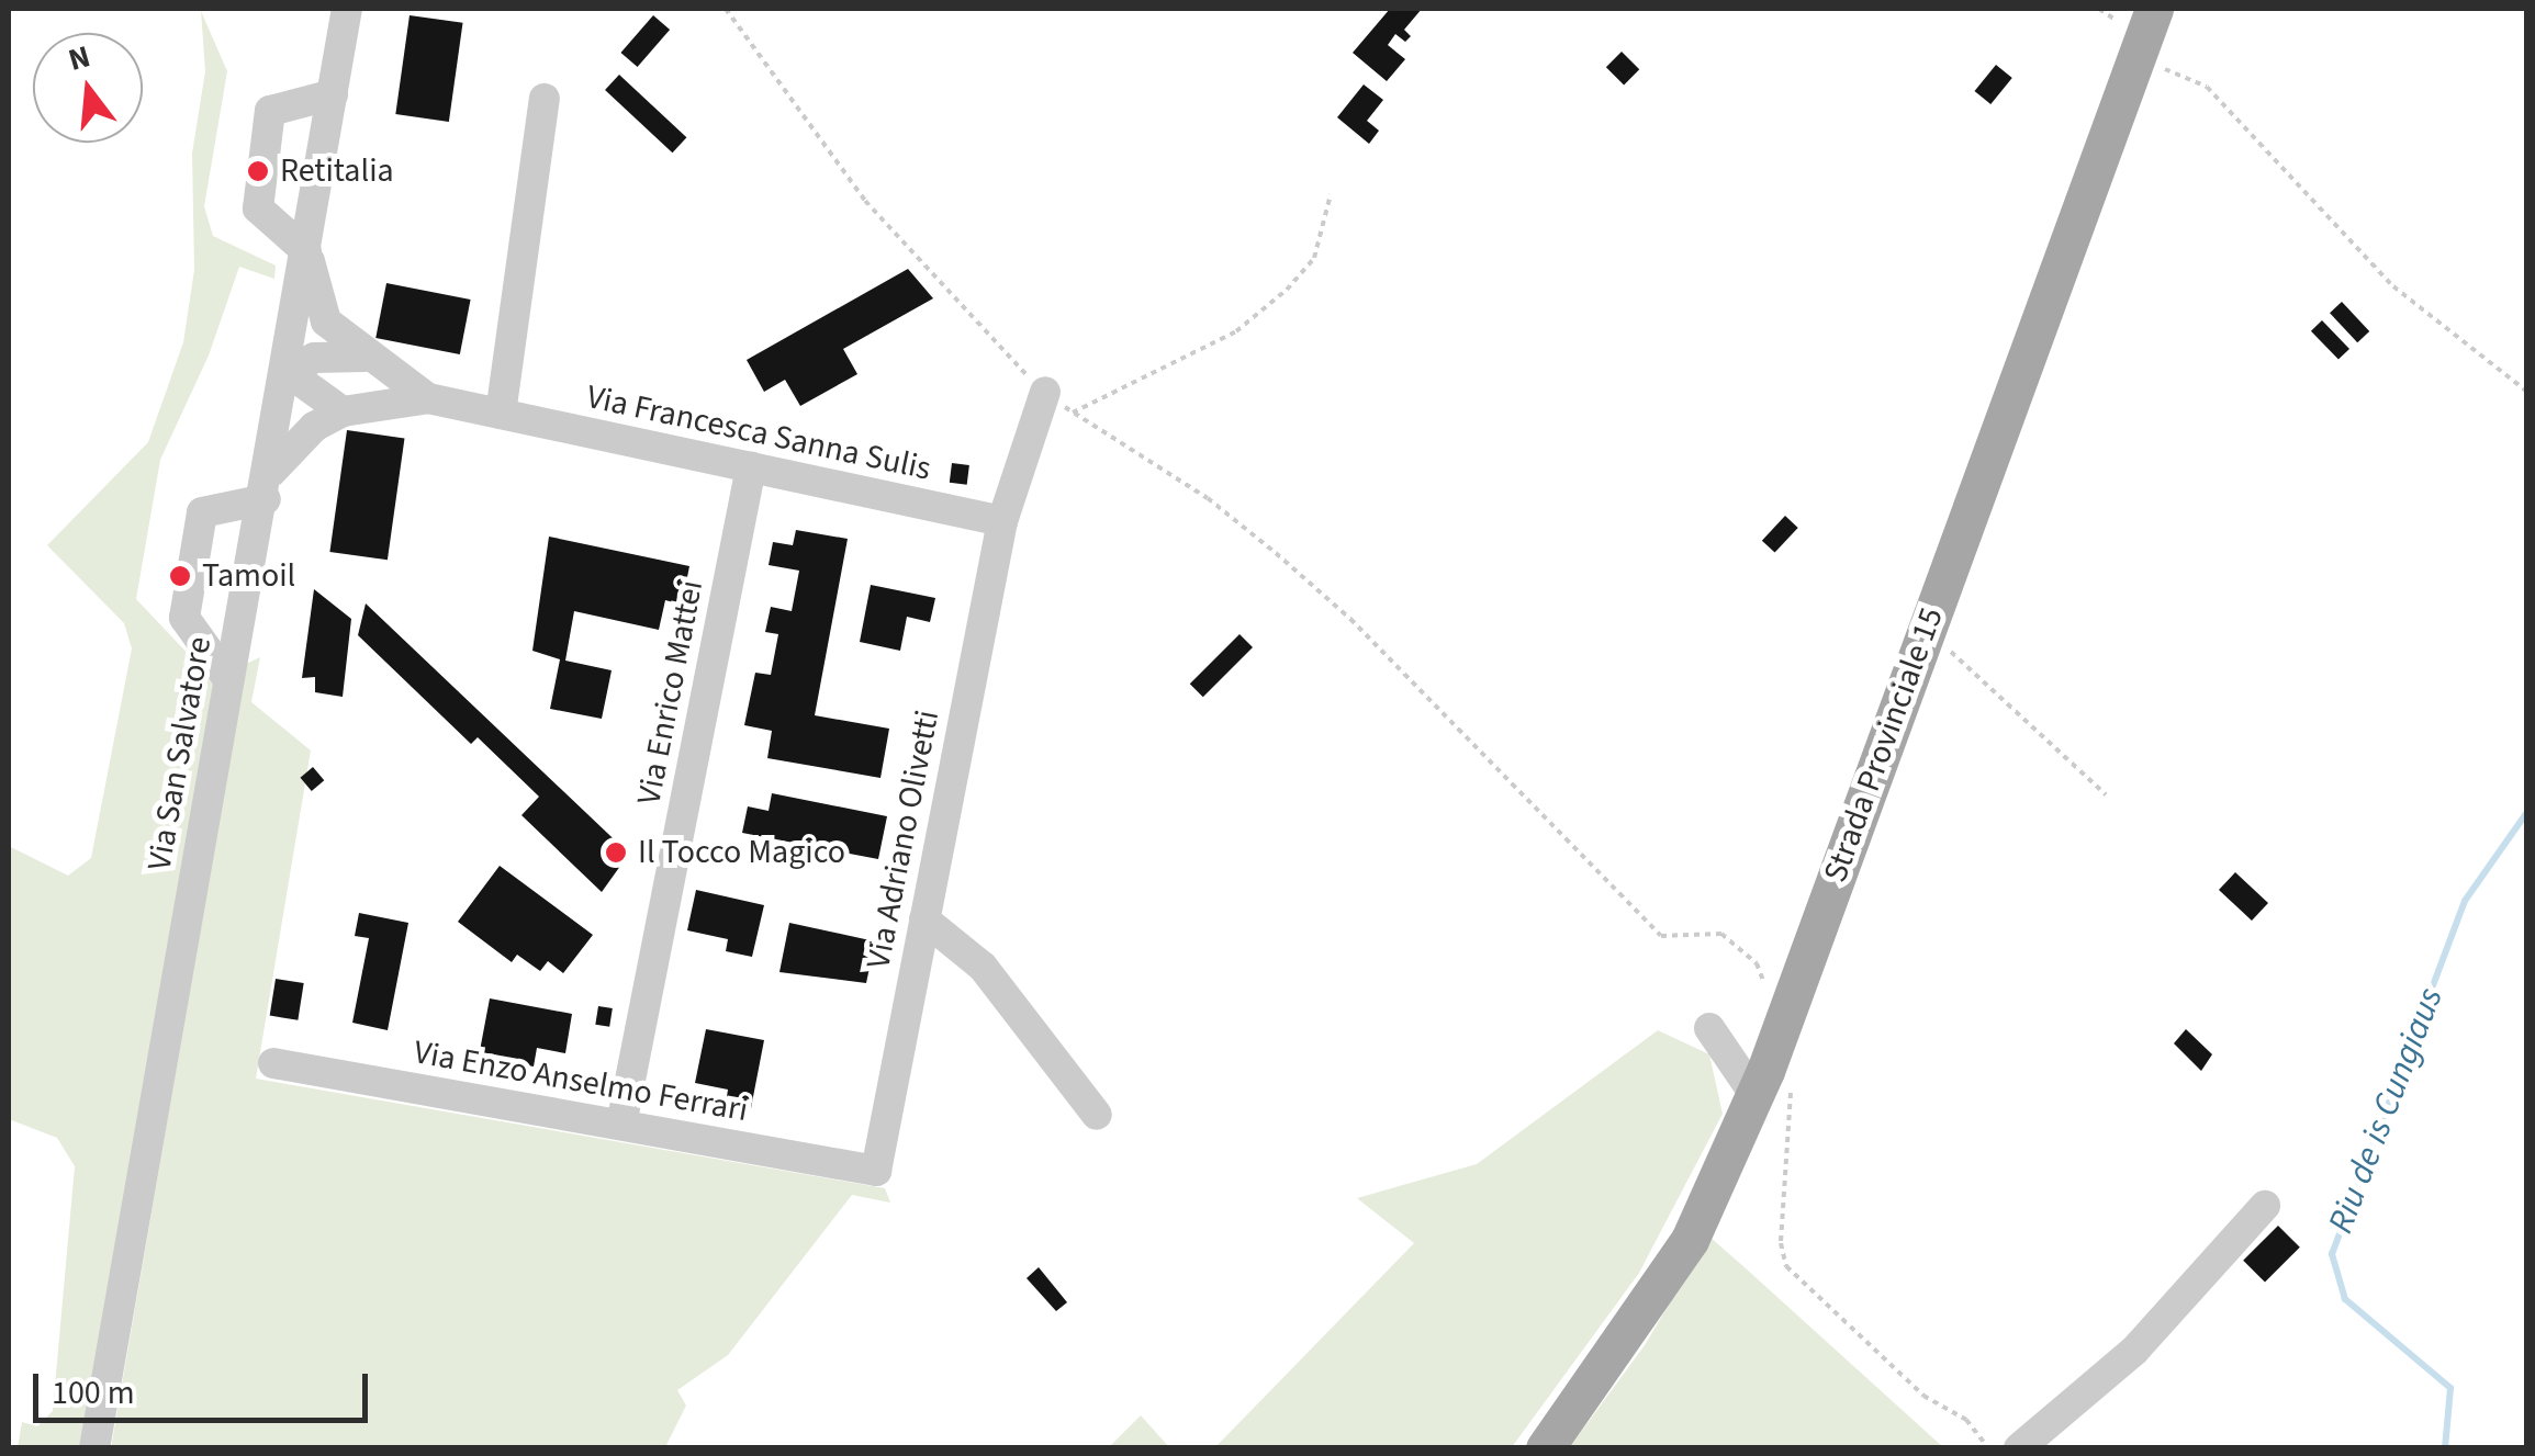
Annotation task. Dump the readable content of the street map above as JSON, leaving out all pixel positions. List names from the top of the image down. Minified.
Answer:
{"streets":{"main road":["Strada Provinciale 15"],"street":["Via Francesca Sanna Sulis","Via Enrico Mattei","Via San Salvatore","Via Adriano Olivetti","Via Enzo Anselmo Ferrari"]},"crossings":[["Via Francesca Sanna Sulis","Via Enrico Mattei"],["Via Francesca Sanna Sulis","Via San Salvatore"],["Via Francesca Sanna Sulis","Via Adriano Olivetti"],["Via Enrico Mattei","Via Enzo Anselmo Ferrari"],["Via Adriano Olivetti","Via Enzo Anselmo Ferrari"]],"water":["Riu de is Cungiaus"],"places":["Retitalia","Tamoil","Il Tocco Magico"],"scale_bar":"100 m","north":"top"}
